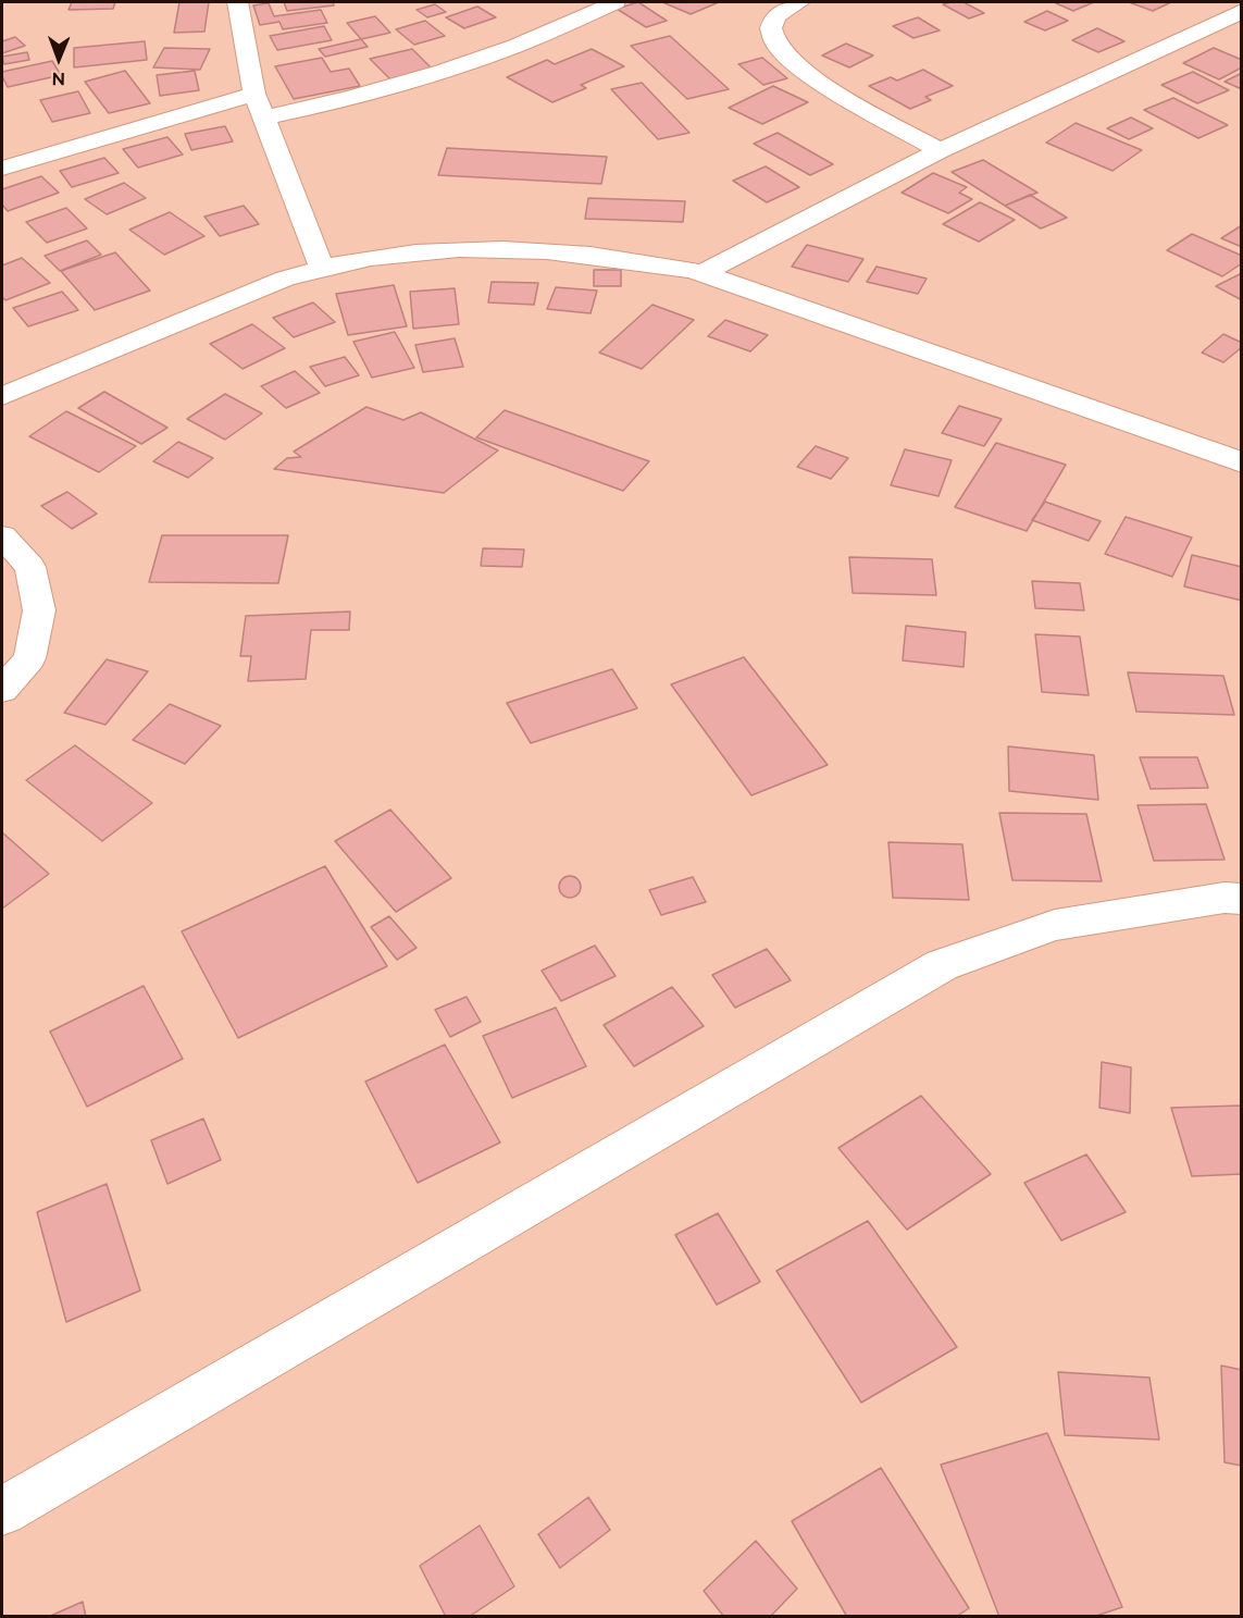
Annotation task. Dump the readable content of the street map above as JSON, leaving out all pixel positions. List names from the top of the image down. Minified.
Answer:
{"north":"bottom"}
